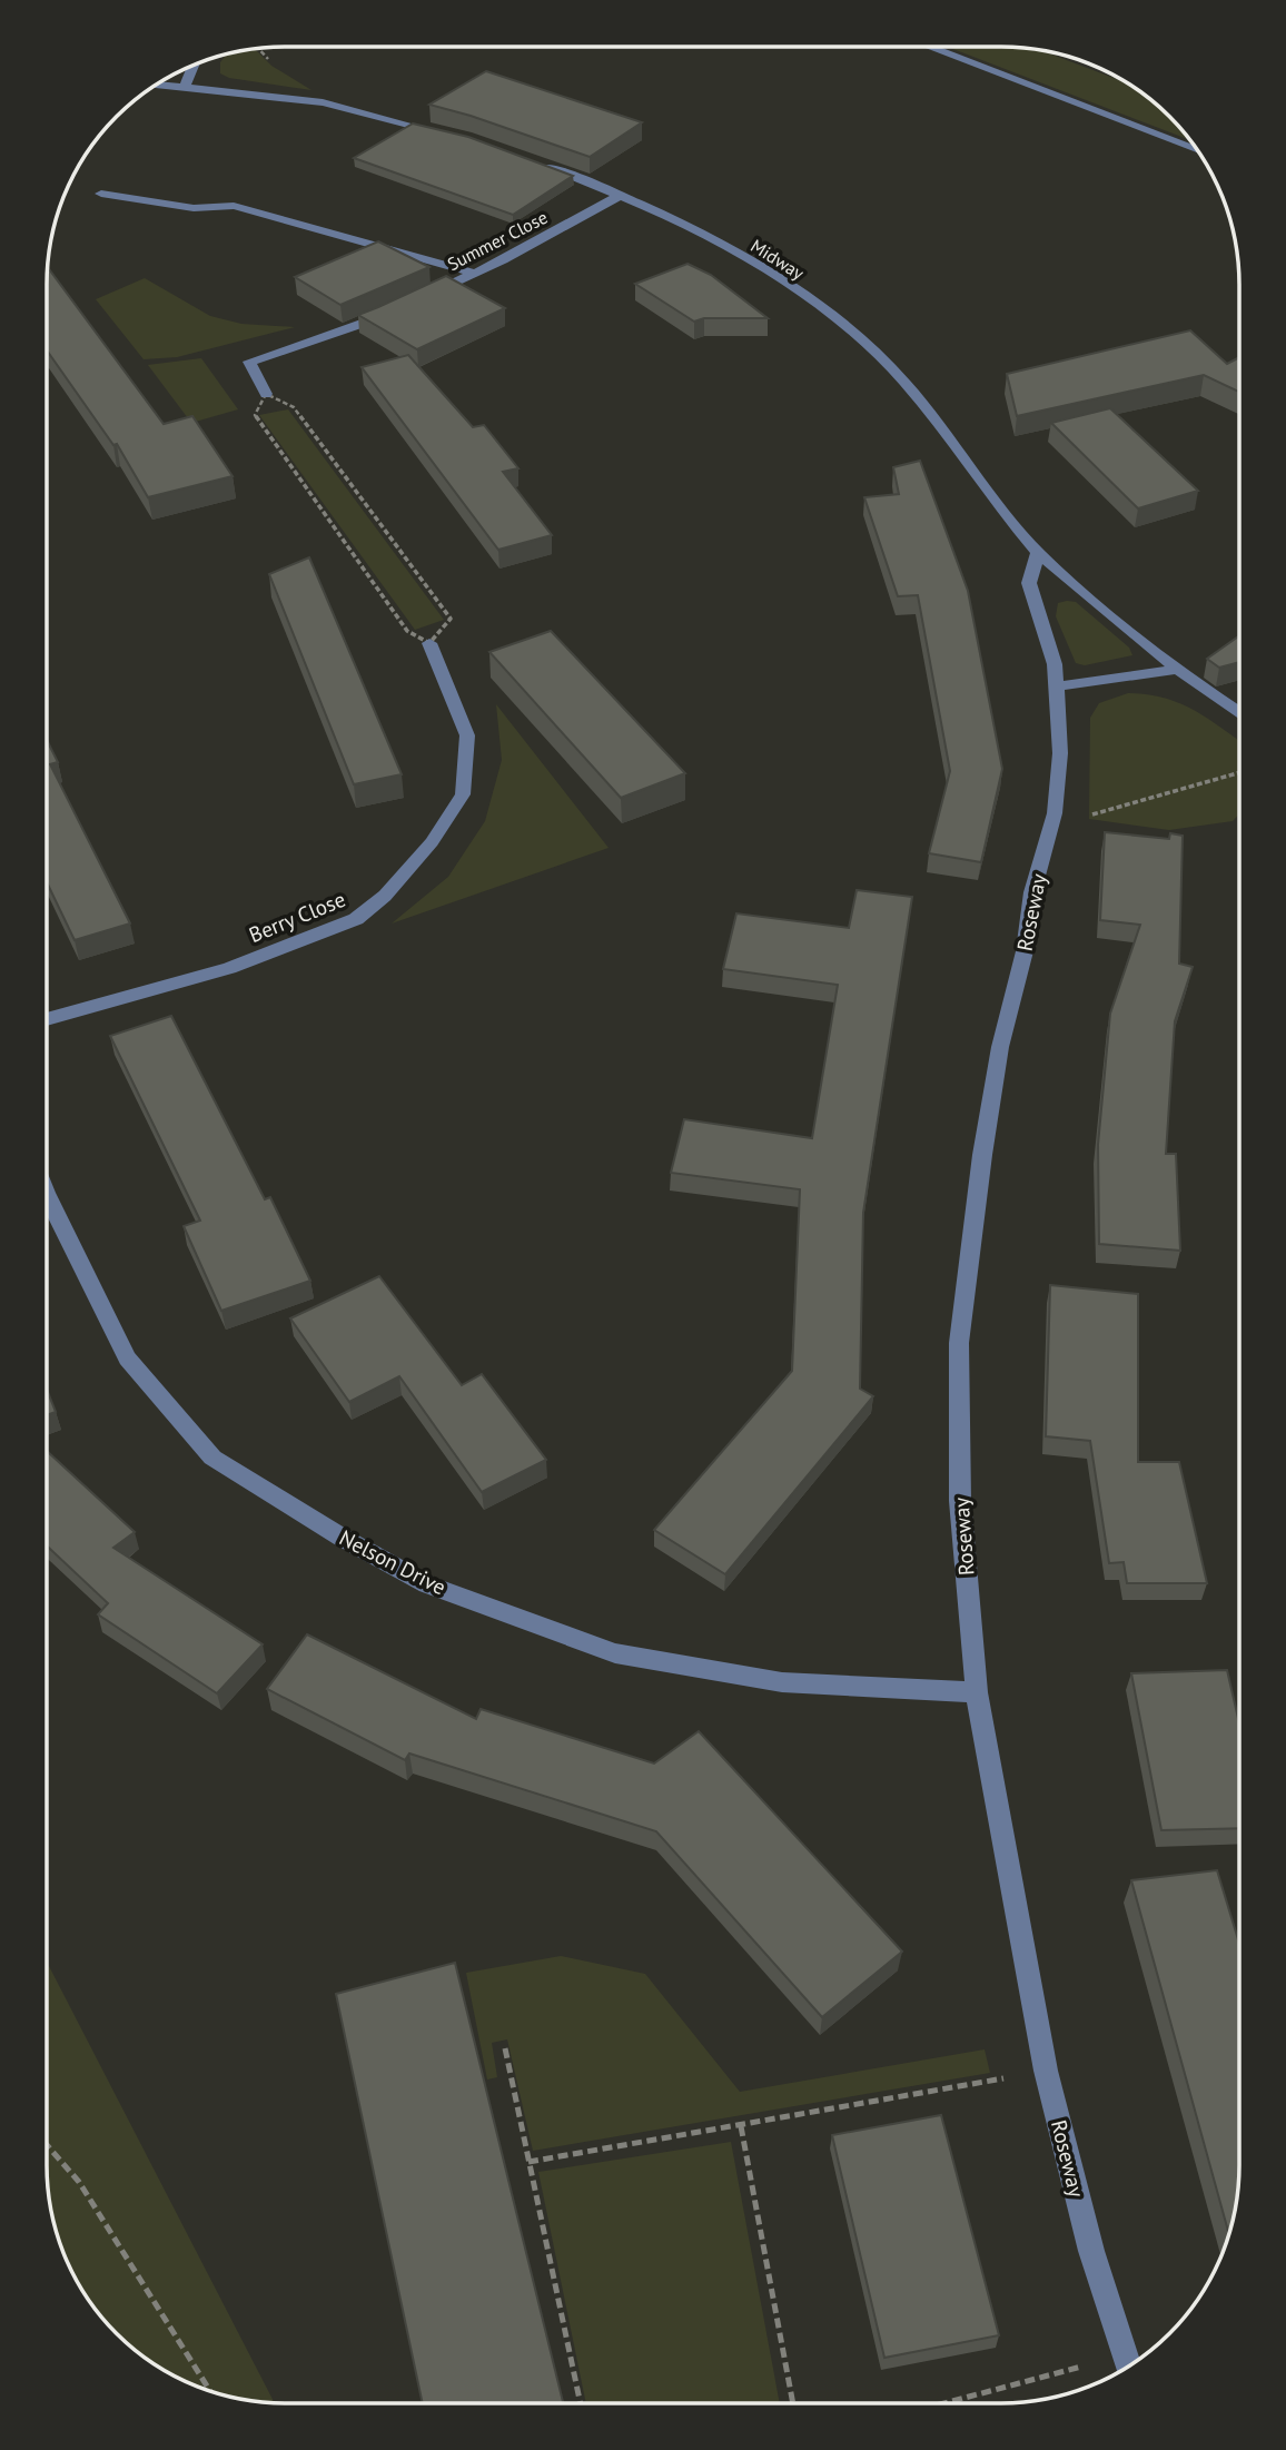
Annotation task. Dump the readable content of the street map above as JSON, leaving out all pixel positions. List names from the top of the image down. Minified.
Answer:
{"streets":{"street":["Summer Close","Midway","Roseway","Berry Close","Nelson Drive"]},"crossings":[["Summer Close","Midway"],["Midway","Roseway"],["Roseway","Nelson Drive"]]}
